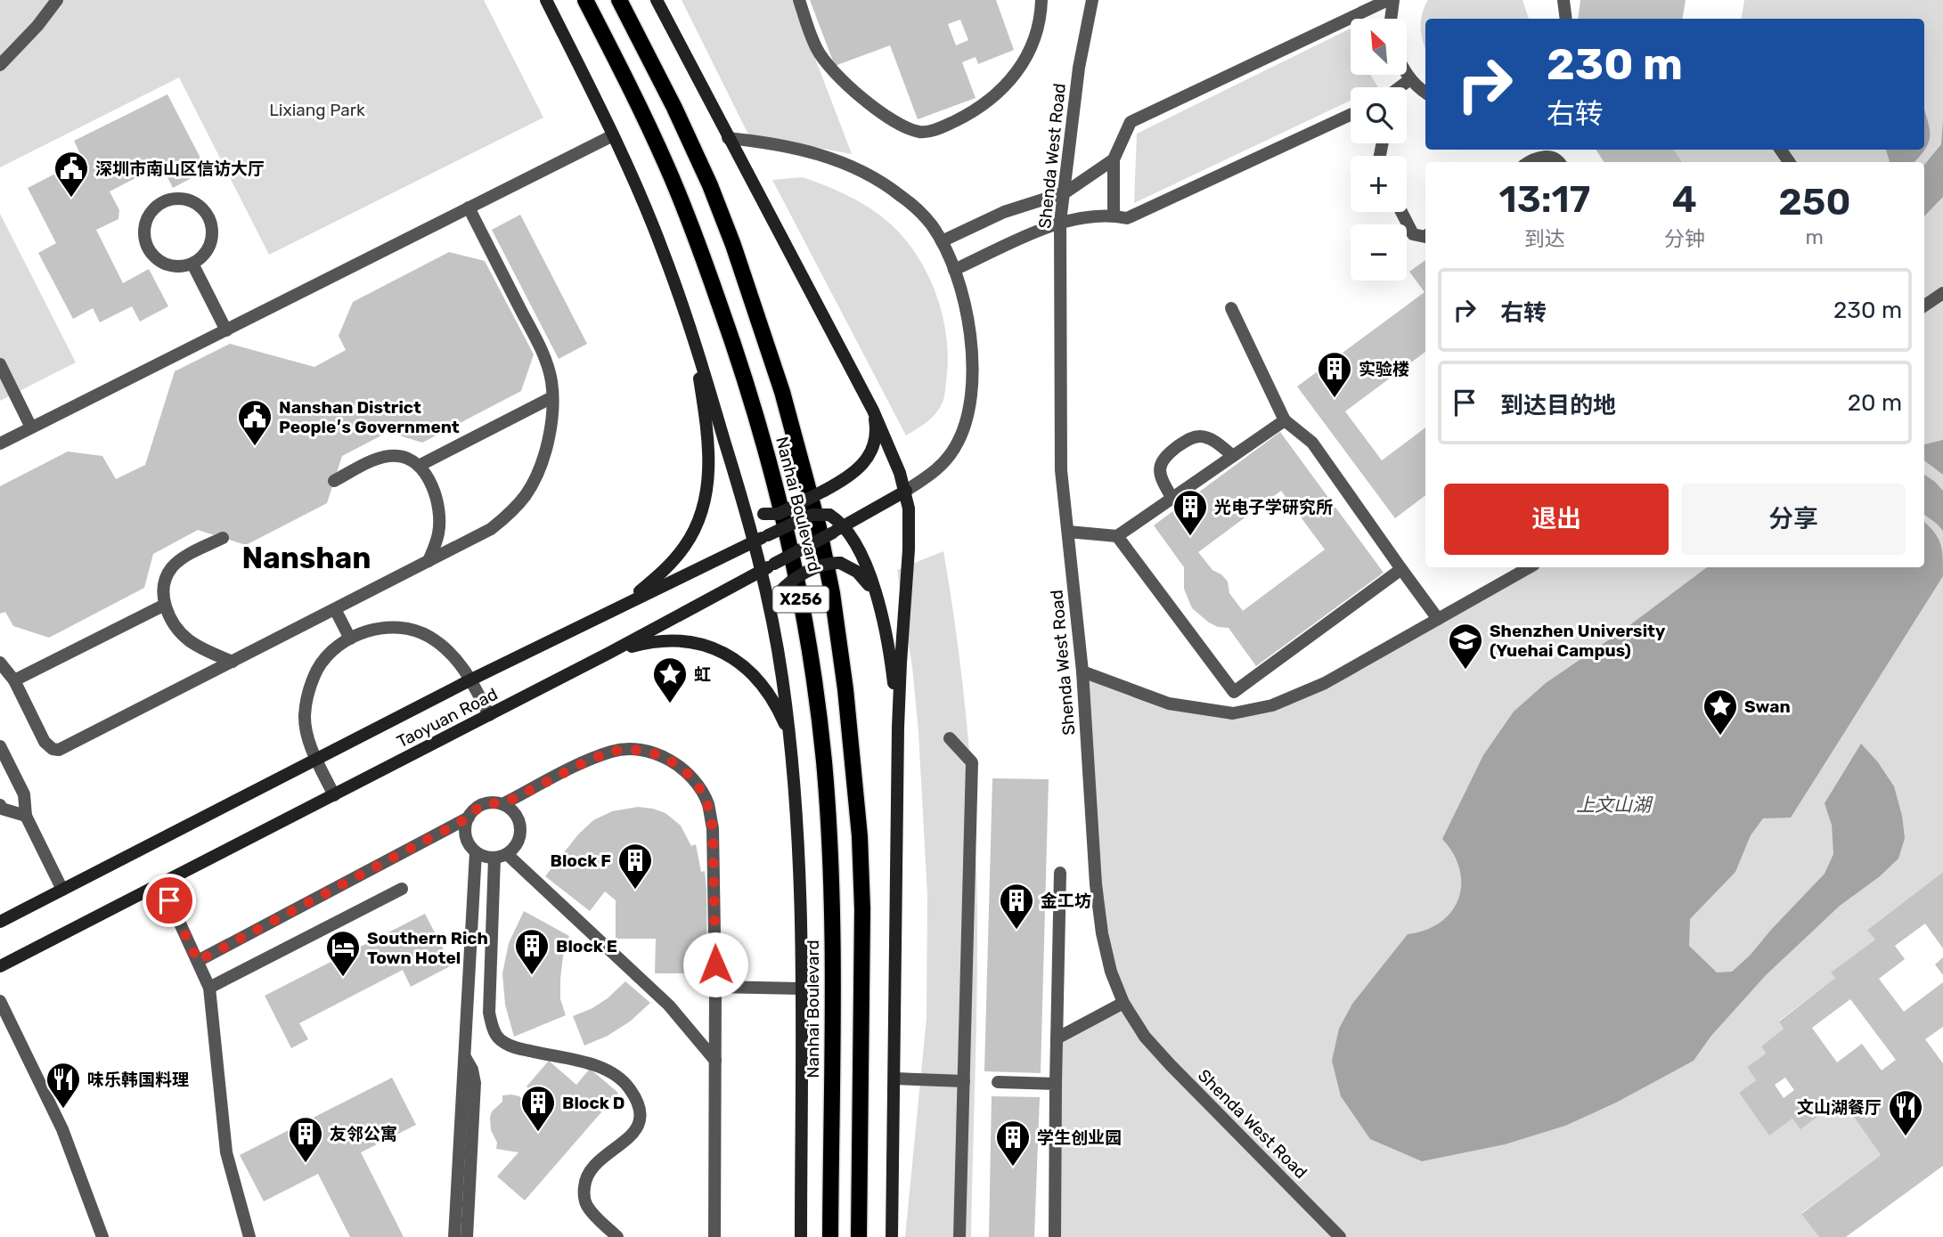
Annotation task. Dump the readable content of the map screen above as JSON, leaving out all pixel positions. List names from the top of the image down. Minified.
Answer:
{"streets":{"main road":["Nanhai Boulevard","X256","Taoyuan Road"],"street":["Shenda West Road"]},"districts":["Nanshan"],"water":["上文山湖"],"parks":["Lixiang Park"],"places":{"public building":["深圳市南山区信访大厅","Nanshan District People′s Government"],"building":["实验楼","光电子学研究所","Block F","金工坊","Block E","Block D","友邻公寓","学生创业园"],"school or university":["Shenzhen University (Yuehai Campus)"],"place":["虹","Swan"],"hotel":["Southern Rich Town Hotel"],"restaurant":["味乐韩国料理","文山湖餐厅"]},"north":"top left","page":{"map_buttons":["+","−"],"turn":["230 m","右转"],"eta":["13:17","到达","4","分钟","250","m"],"list":[{"name":"右转","value":"230 m"},{"name":"到达目的地","value":"20 m"}],"buttons":["退出","分享"]}}
